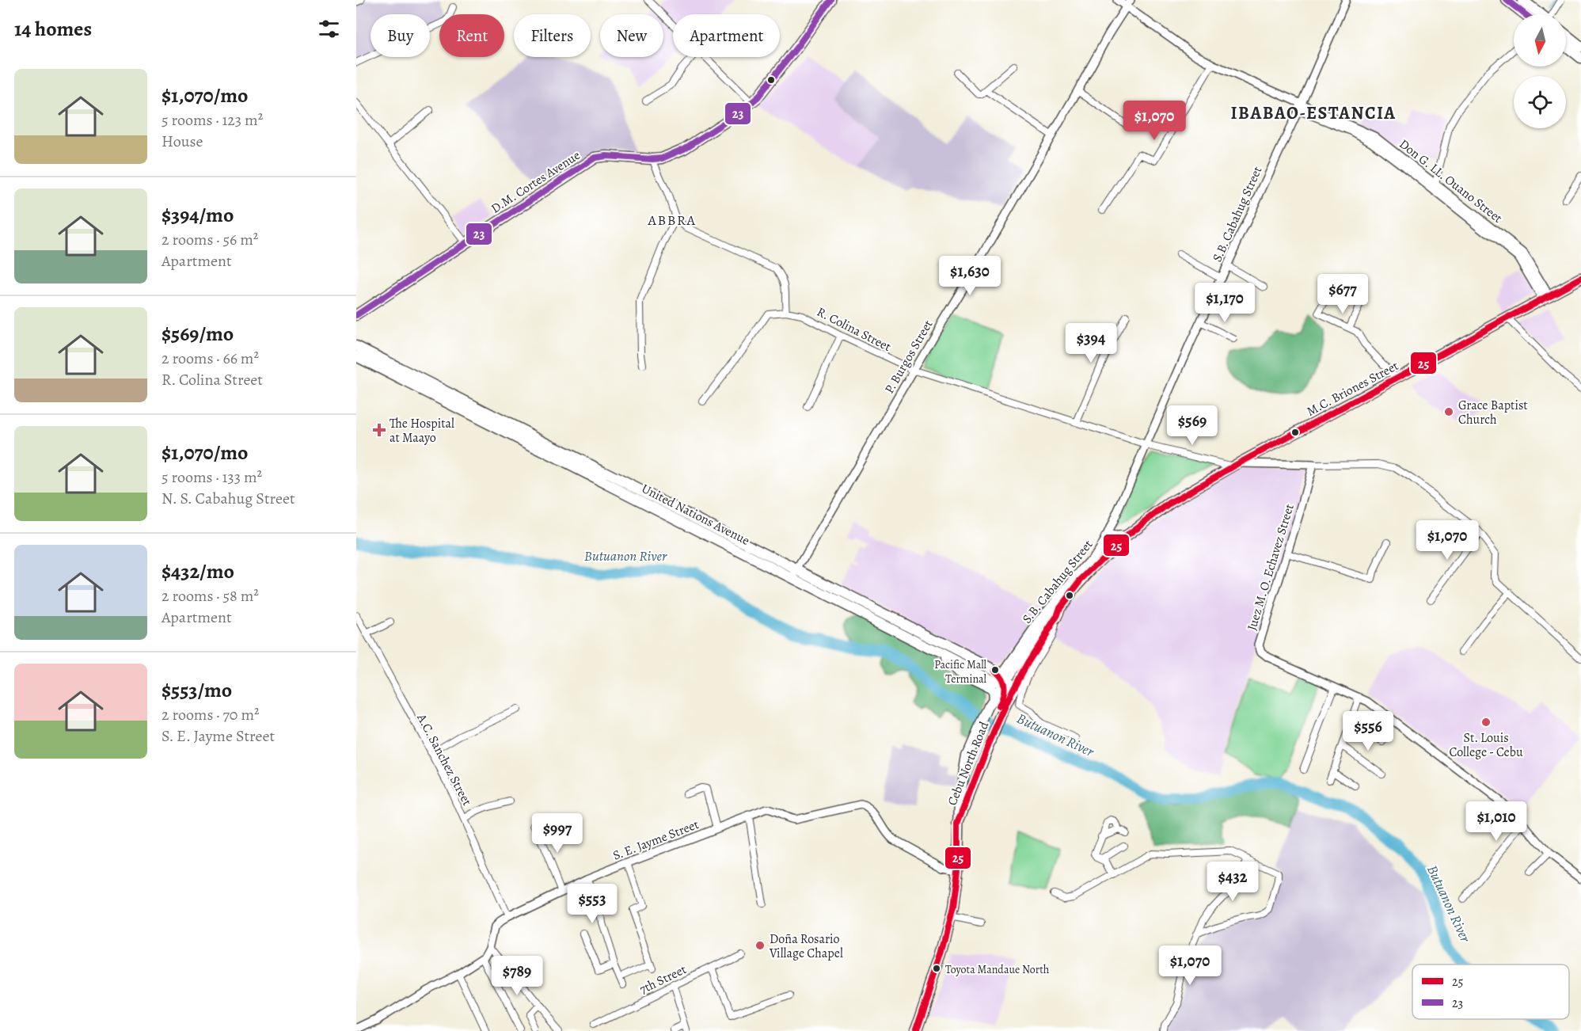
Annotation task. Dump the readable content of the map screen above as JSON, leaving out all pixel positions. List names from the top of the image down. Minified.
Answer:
{"streets":{"main road":["D.M. Cortes Avenue","M.C. Briones Street","United Nations Avenue","Cebu North Road"],"street":["Don G. LL. Ouano Street","S.B. Cabahug Street","R. Colina Street","P. Burgos Street","Juez M. O. Echavez Street","A.C. Sanchez Street","S. E. Jayme Street","7th Street"]},"crossings":[["Don G. LL. Ouano Street","S.B. Cabahug Street"],["Don G. LL. Ouano Street","P. Burgos Street"],["Don G. LL. Ouano Street","M.C. Briones Street"],["S.B. Cabahug Street","R. Colina Street"],["S.B. Cabahug Street","United Nations Avenue"],["R. Colina Street","P. Burgos Street"],["R. Colina Street","M.C. Briones Street"],["P. Burgos Street","United Nations Avenue"],["M.C. Briones Street","United Nations Avenue"],["M.C. Briones Street","Cebu North Road"],["A.C. Sanchez Street","S. E. Jayme Street"]],"districts":["IBABAO-ESTANCIA","ABBRA"],"water":["Butuanon River"],"places":{"other":["Grace Baptist Church","Pacific Mall Terminal","St. Louis College - Cebu","Doña Rosario Village Chapel","Toyota Mandaue North"],"health":["The Hospital at Maayo"]},"lines":["transit line 23","transit line 25"],"legend":["25","23"],"north":"bottom","page":{"heading":"14 homes","chip":["Buy","Rent","Filters","New","Apartment"],"list":[{"name":"$1,070/mo","note":"5 rooms · 123 m² · House"},{"name":"$394/mo","note":"2 rooms · 56 m² · Apartment"},{"name":"$569/mo","note":"2 rooms · 66 m² · R. Colina Street"},{"name":"$1,070/mo","note":"5 rooms · 133 m² · N. S. Cabahug Street"},{"name":"$432/mo","note":"2 rooms · 58 m² · Apartment"},{"name":"$553/mo","note":"2 rooms · 70 m² · S. E. Jayme Street"}],"price":["$1,070","$1,630","$677","$1,170","$394","$569","$1,070","$556","$1,010","$997","$432","$553","$1,070","$789"]}}
